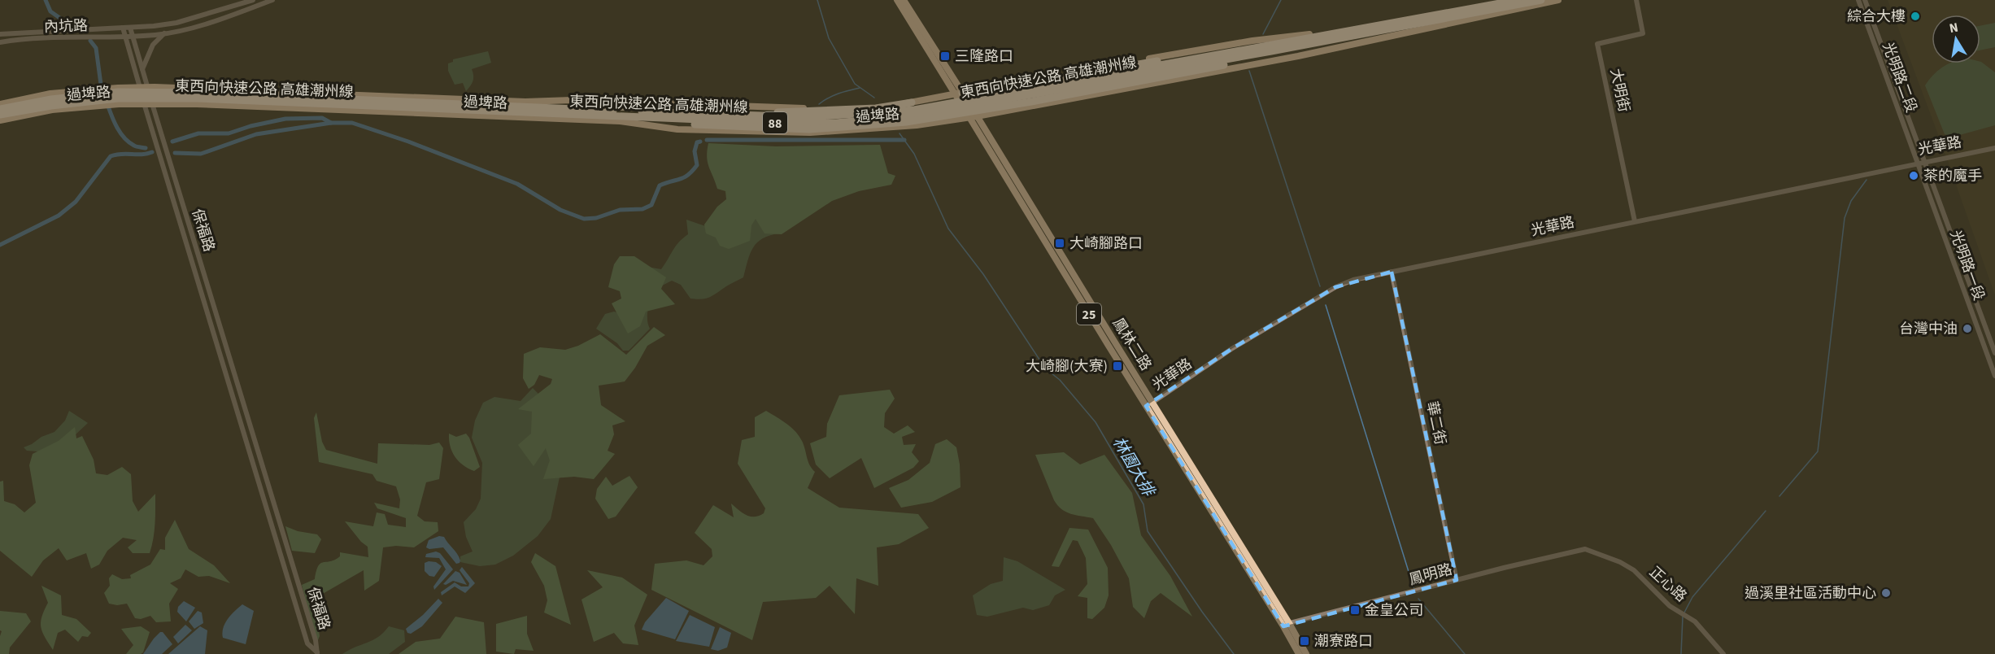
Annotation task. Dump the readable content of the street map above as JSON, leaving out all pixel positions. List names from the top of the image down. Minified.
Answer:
{"streets":{"highway":["東西向快速公路 高雄潮州線","88"],"main road":["過埤路","25","鳳林二路"],"street":["內坑路","光明路二段","大明街","光華路","保福路","光明路一段","華二街","鳳明路","正心路"]},"crossings":[["內坑路","保福路"],["光明路二段","光華路"],["光明路二段","光明路一段"],["大明街","光華路"],["過埤路","保福路"],["過埤路","鳳林二路"],["光華路","光明路一段"],["光華路","鳳林二路"],["光華路","華二街"],["鳳林二路","鳳明路"],["華二街","鳳明路"],["鳳明路","正心路"]],"water":["林園大排"],"places":{"other":["綜合大樓","茶的魔手","台灣中油","過溪里社區活動中心"],"transit":["三隆路口","大崎腳路口","大崎腳(大寮)","金皇公司","潮寮路口"]},"north":"top"}
